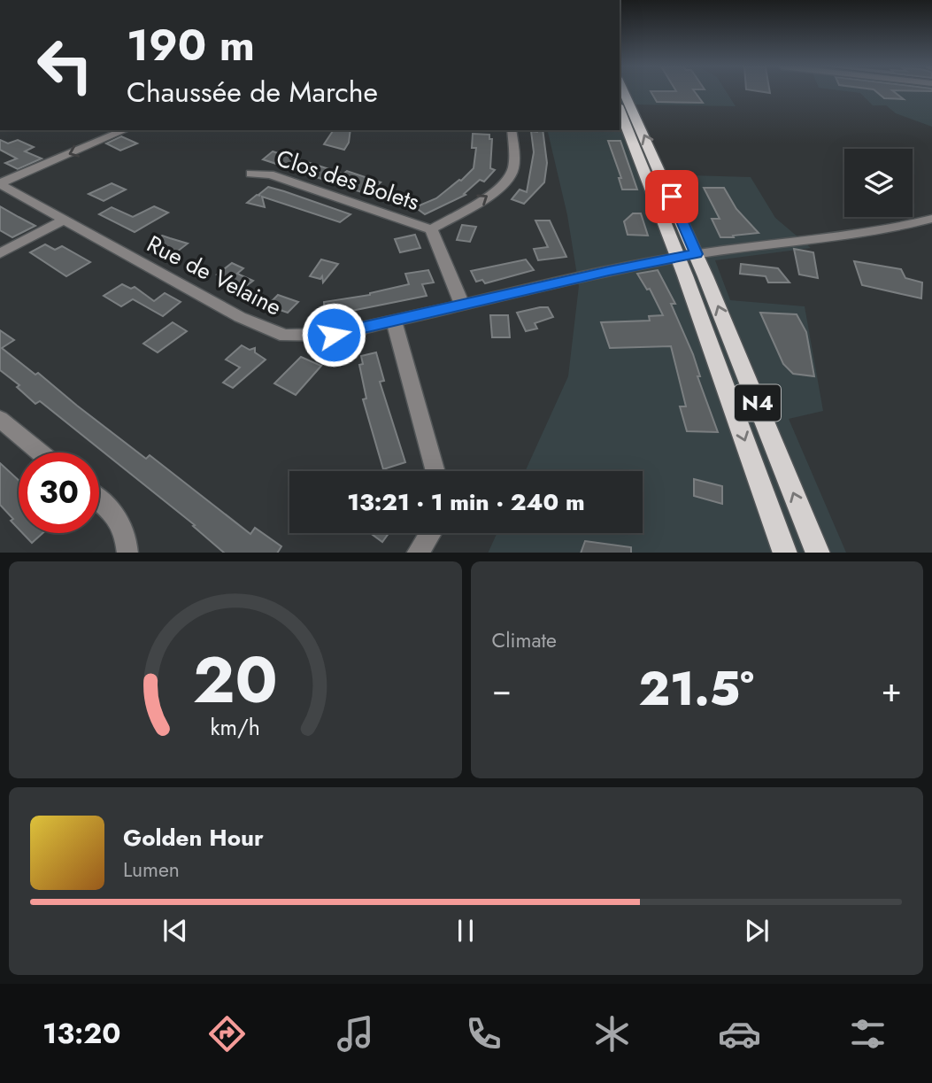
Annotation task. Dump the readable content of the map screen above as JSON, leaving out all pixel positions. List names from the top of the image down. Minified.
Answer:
{"streets":{"main road":["N4"],"street":["Clos des Bolets","Rue de Velaine"]},"crossings":[["Rue de Velaine","N4"]],"page":{"turn":["190 m","Chaussée de Marche"],"limit":"30","trip":"13:21 · 1 min · 240 m","tile":"Climate","heat":["−","21.5°","+"],"song":["Golden Hour","Lumen"],"tabs":"13:20","gauge":["20","km/h"]}}
